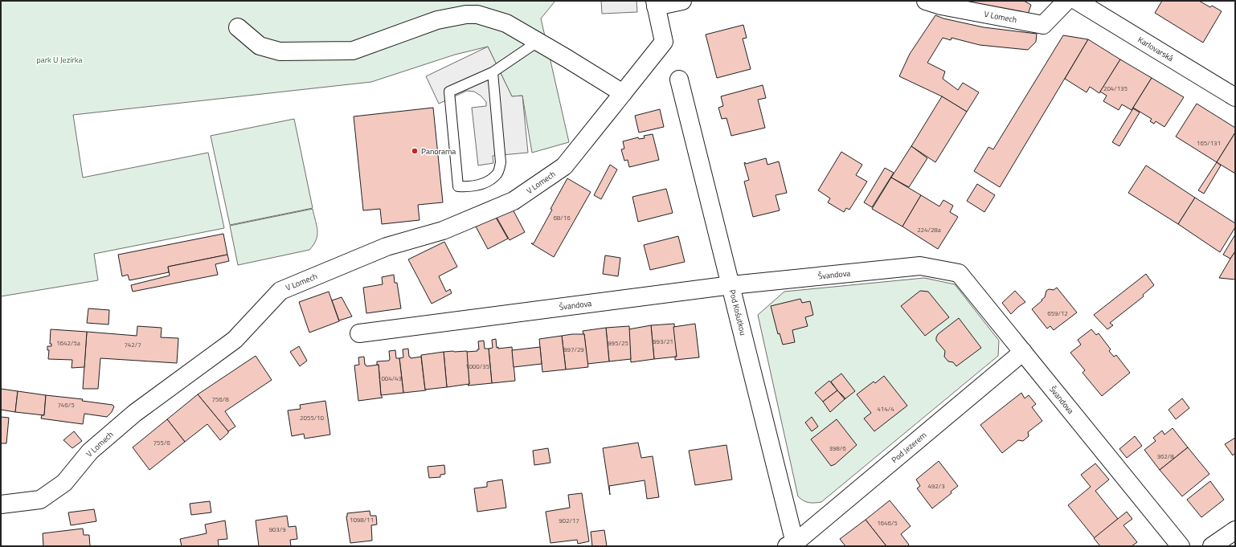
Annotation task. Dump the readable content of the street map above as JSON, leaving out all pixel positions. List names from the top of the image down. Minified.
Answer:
{"streets":{"street":["V Lomech","Karlovarská","Švandova","Pod Košutkou","Pod Jezerem"]},"crossings":[["Švandova","Pod Košutkou"],["Švandova","Pod Jezerem"],["Pod Košutkou","Pod Jezerem"]],"parks":["park U Jezírka"],"places":["Panorama"],"house_numbers":["204/135","165/131","68/16","224/28a","659/12","993/21","1642/5a","995/25","742/7","997/29","1000/35","1004/43","756/8","746/5","414/4","2055/10","755/6","398/6","362/8","492/3","1098/11","902/17","1646/5","903/9"]}
